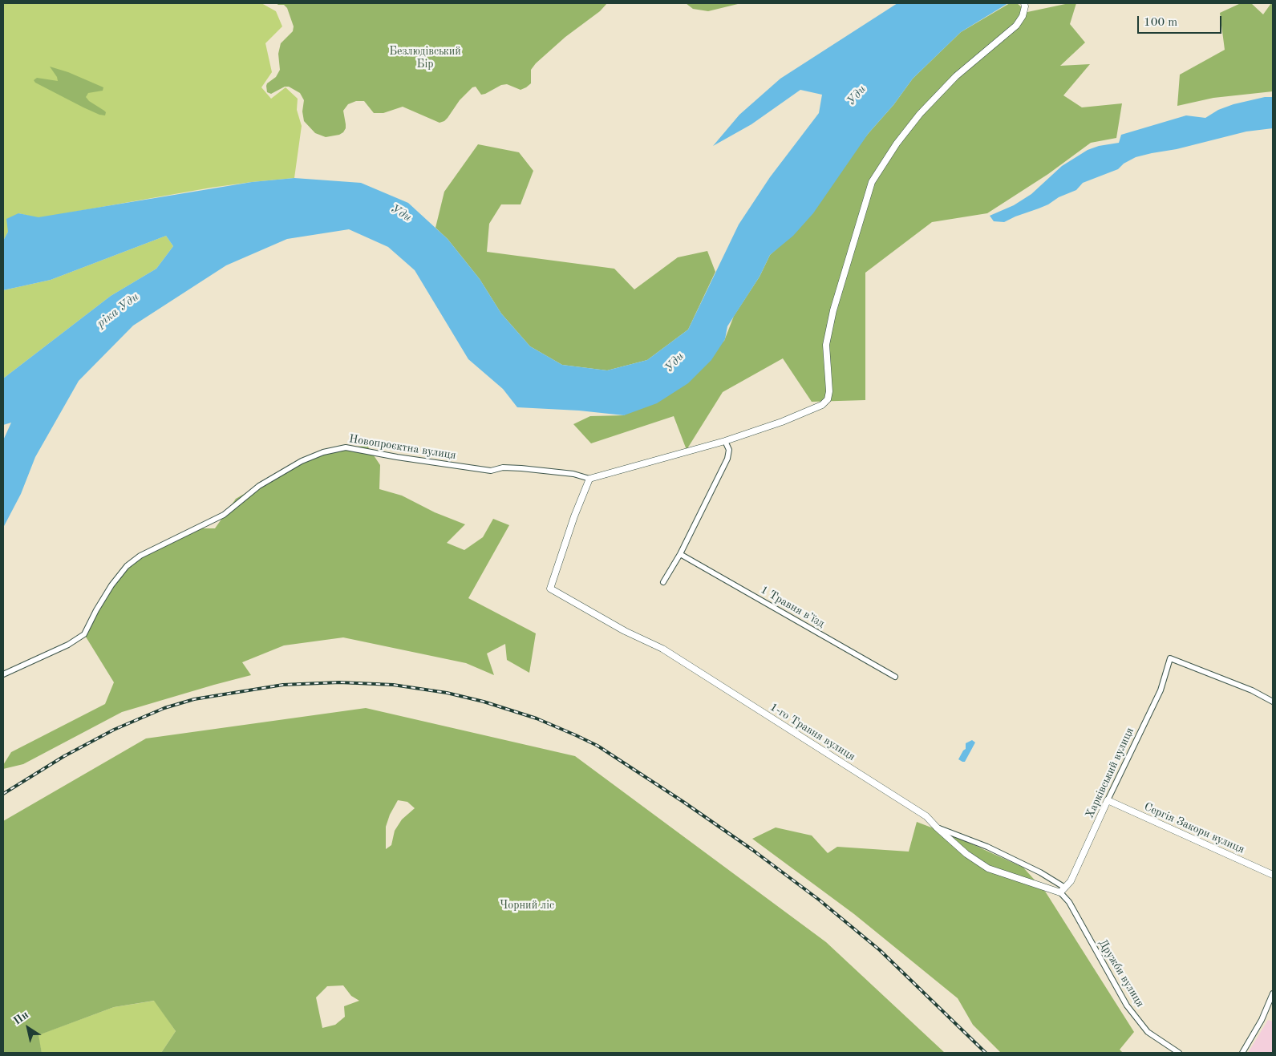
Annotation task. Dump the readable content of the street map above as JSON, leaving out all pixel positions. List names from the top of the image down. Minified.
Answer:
{"streets":{"street":["Новопроєктна вулиця","1 Травня в’їзд","1-го Травня вулиця","Харківський вулиця","Сергія Закори вулиця","Дружби вулиця"]},"crossings":[["Новопроєктна вулиця","1-го Травня вулиця"],["1-го Травня вулиця","Харківський вулиця"],["1-го Травня вулиця","Дружби вулиця"],["Харківський вулиця","Сергія Закори вулиця"],["Харківський вулиця","Дружби вулиця"]],"water":["Уди","ріка Уди"],"parks":["Безлюдівський Бір","Чорний ліс"],"scale_bar":"100 m","north":"top left"}
